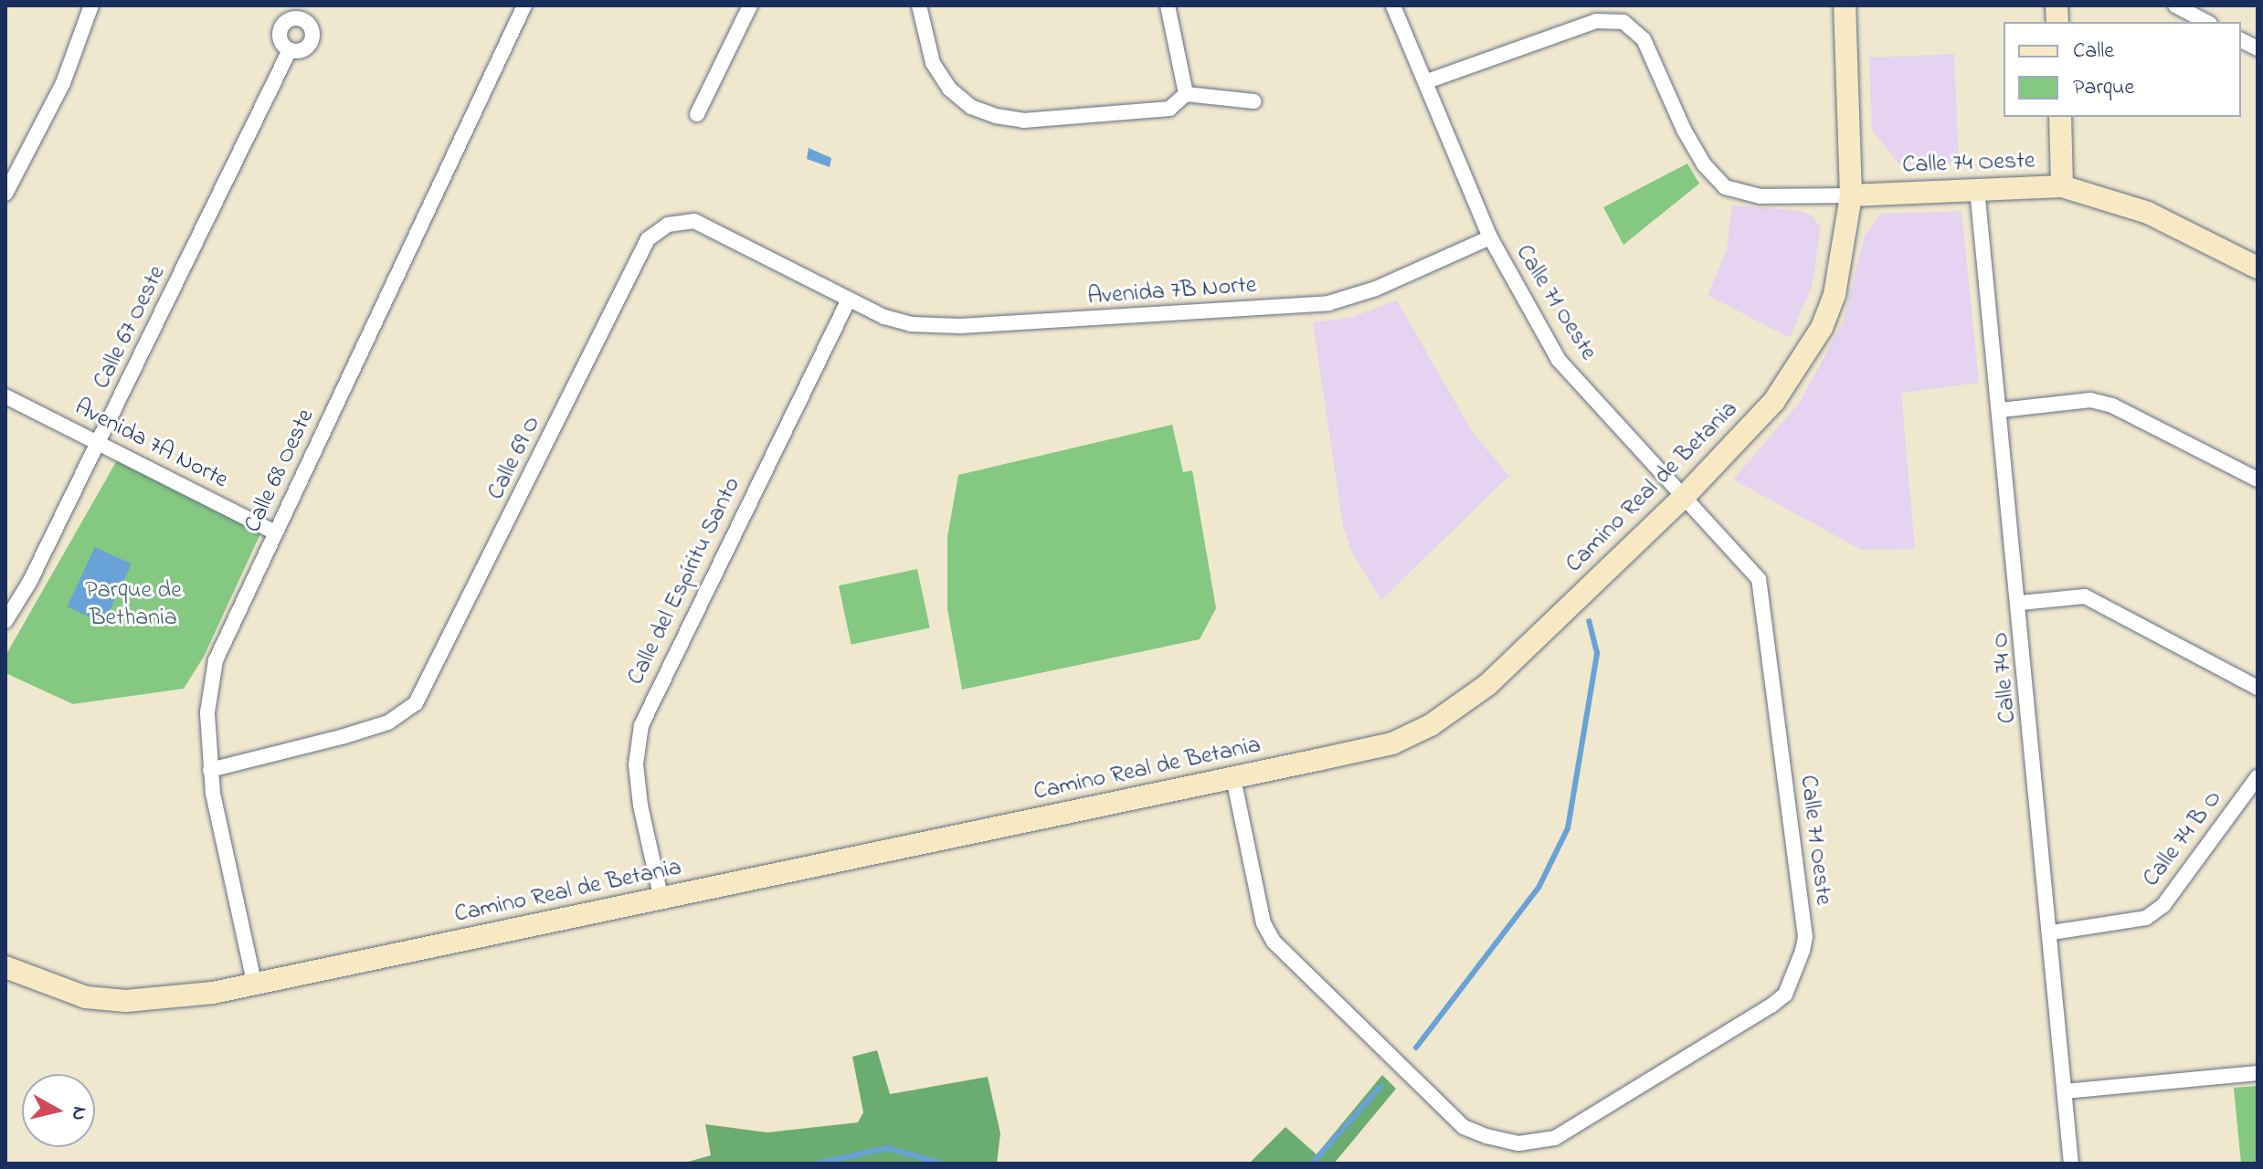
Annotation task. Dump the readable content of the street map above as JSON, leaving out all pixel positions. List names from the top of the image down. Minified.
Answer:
{"streets":{"street":["Calle 74 Oeste","Avenida 7B Norte","Calle 71 Oeste","Calle 67 Oeste","Avenida 7A Norte","Calle 69 O","Calle 68 Oeste","Camino Real de Betania","Calle del Espíritu Santo","Calle 74 O","Calle 74 B O"]},"crossings":[["Calle 74 Oeste","Camino Real de Betania"],["Calle 74 Oeste","Calle 74 O"],["Avenida 7B Norte","Calle 71 Oeste"],["Avenida 7B Norte","Calle 69 O"],["Avenida 7B Norte","Calle del Espíritu Santo"],["Calle 71 Oeste","Camino Real de Betania"],["Calle 67 Oeste","Avenida 7A Norte"],["Avenida 7A Norte","Calle 68 Oeste"],["Calle 69 O","Calle 68 Oeste"],["Calle 69 O","Calle del Espíritu Santo"],["Calle 68 Oeste","Camino Real de Betania"],["Camino Real de Betania","Calle del Espíritu Santo"],["Calle 74 O","Calle 74 B O"]],"parks":["Parque de Bethania"],"legend":["Calle","Parque"],"north":"right"}
